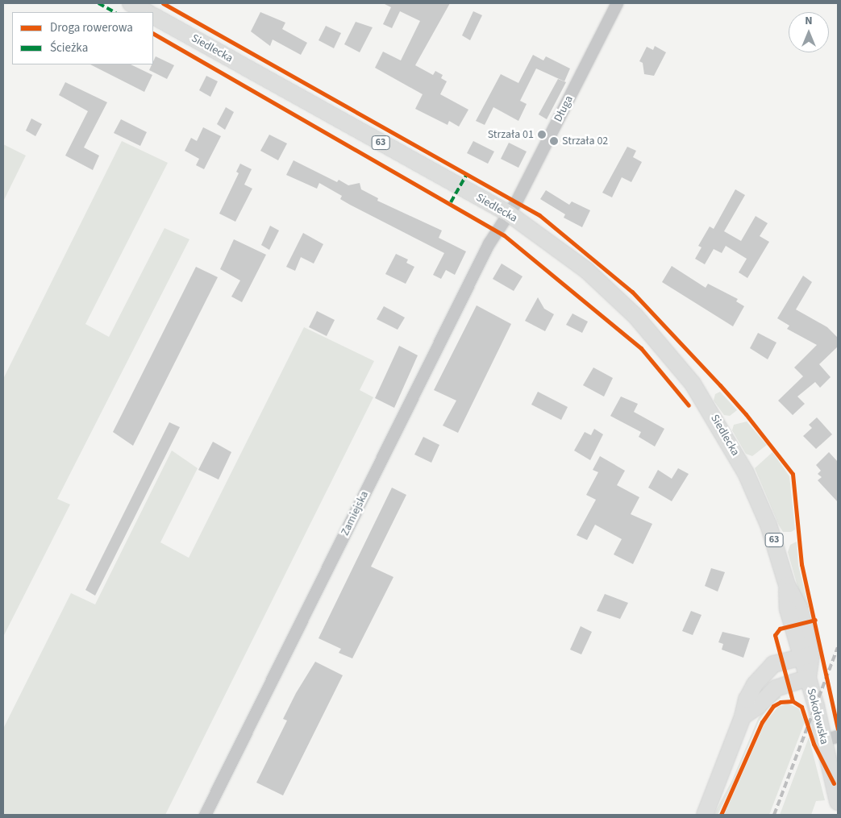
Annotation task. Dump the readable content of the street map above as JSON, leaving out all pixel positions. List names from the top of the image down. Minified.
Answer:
{"streets":{"main road":["Siedlecka","63","Sokołowska"],"street":["Długa","Zamiejska"]},"crossings":[["Siedlecka","Długa"],["Siedlecka","Zamiejska"],["Siedlecka","Sokołowska"],["Długa","Zamiejska"]],"places":["Strzała 01","Strzała 02"],"legend":["Droga rowerowa","Ścieżka"],"north":"top"}
